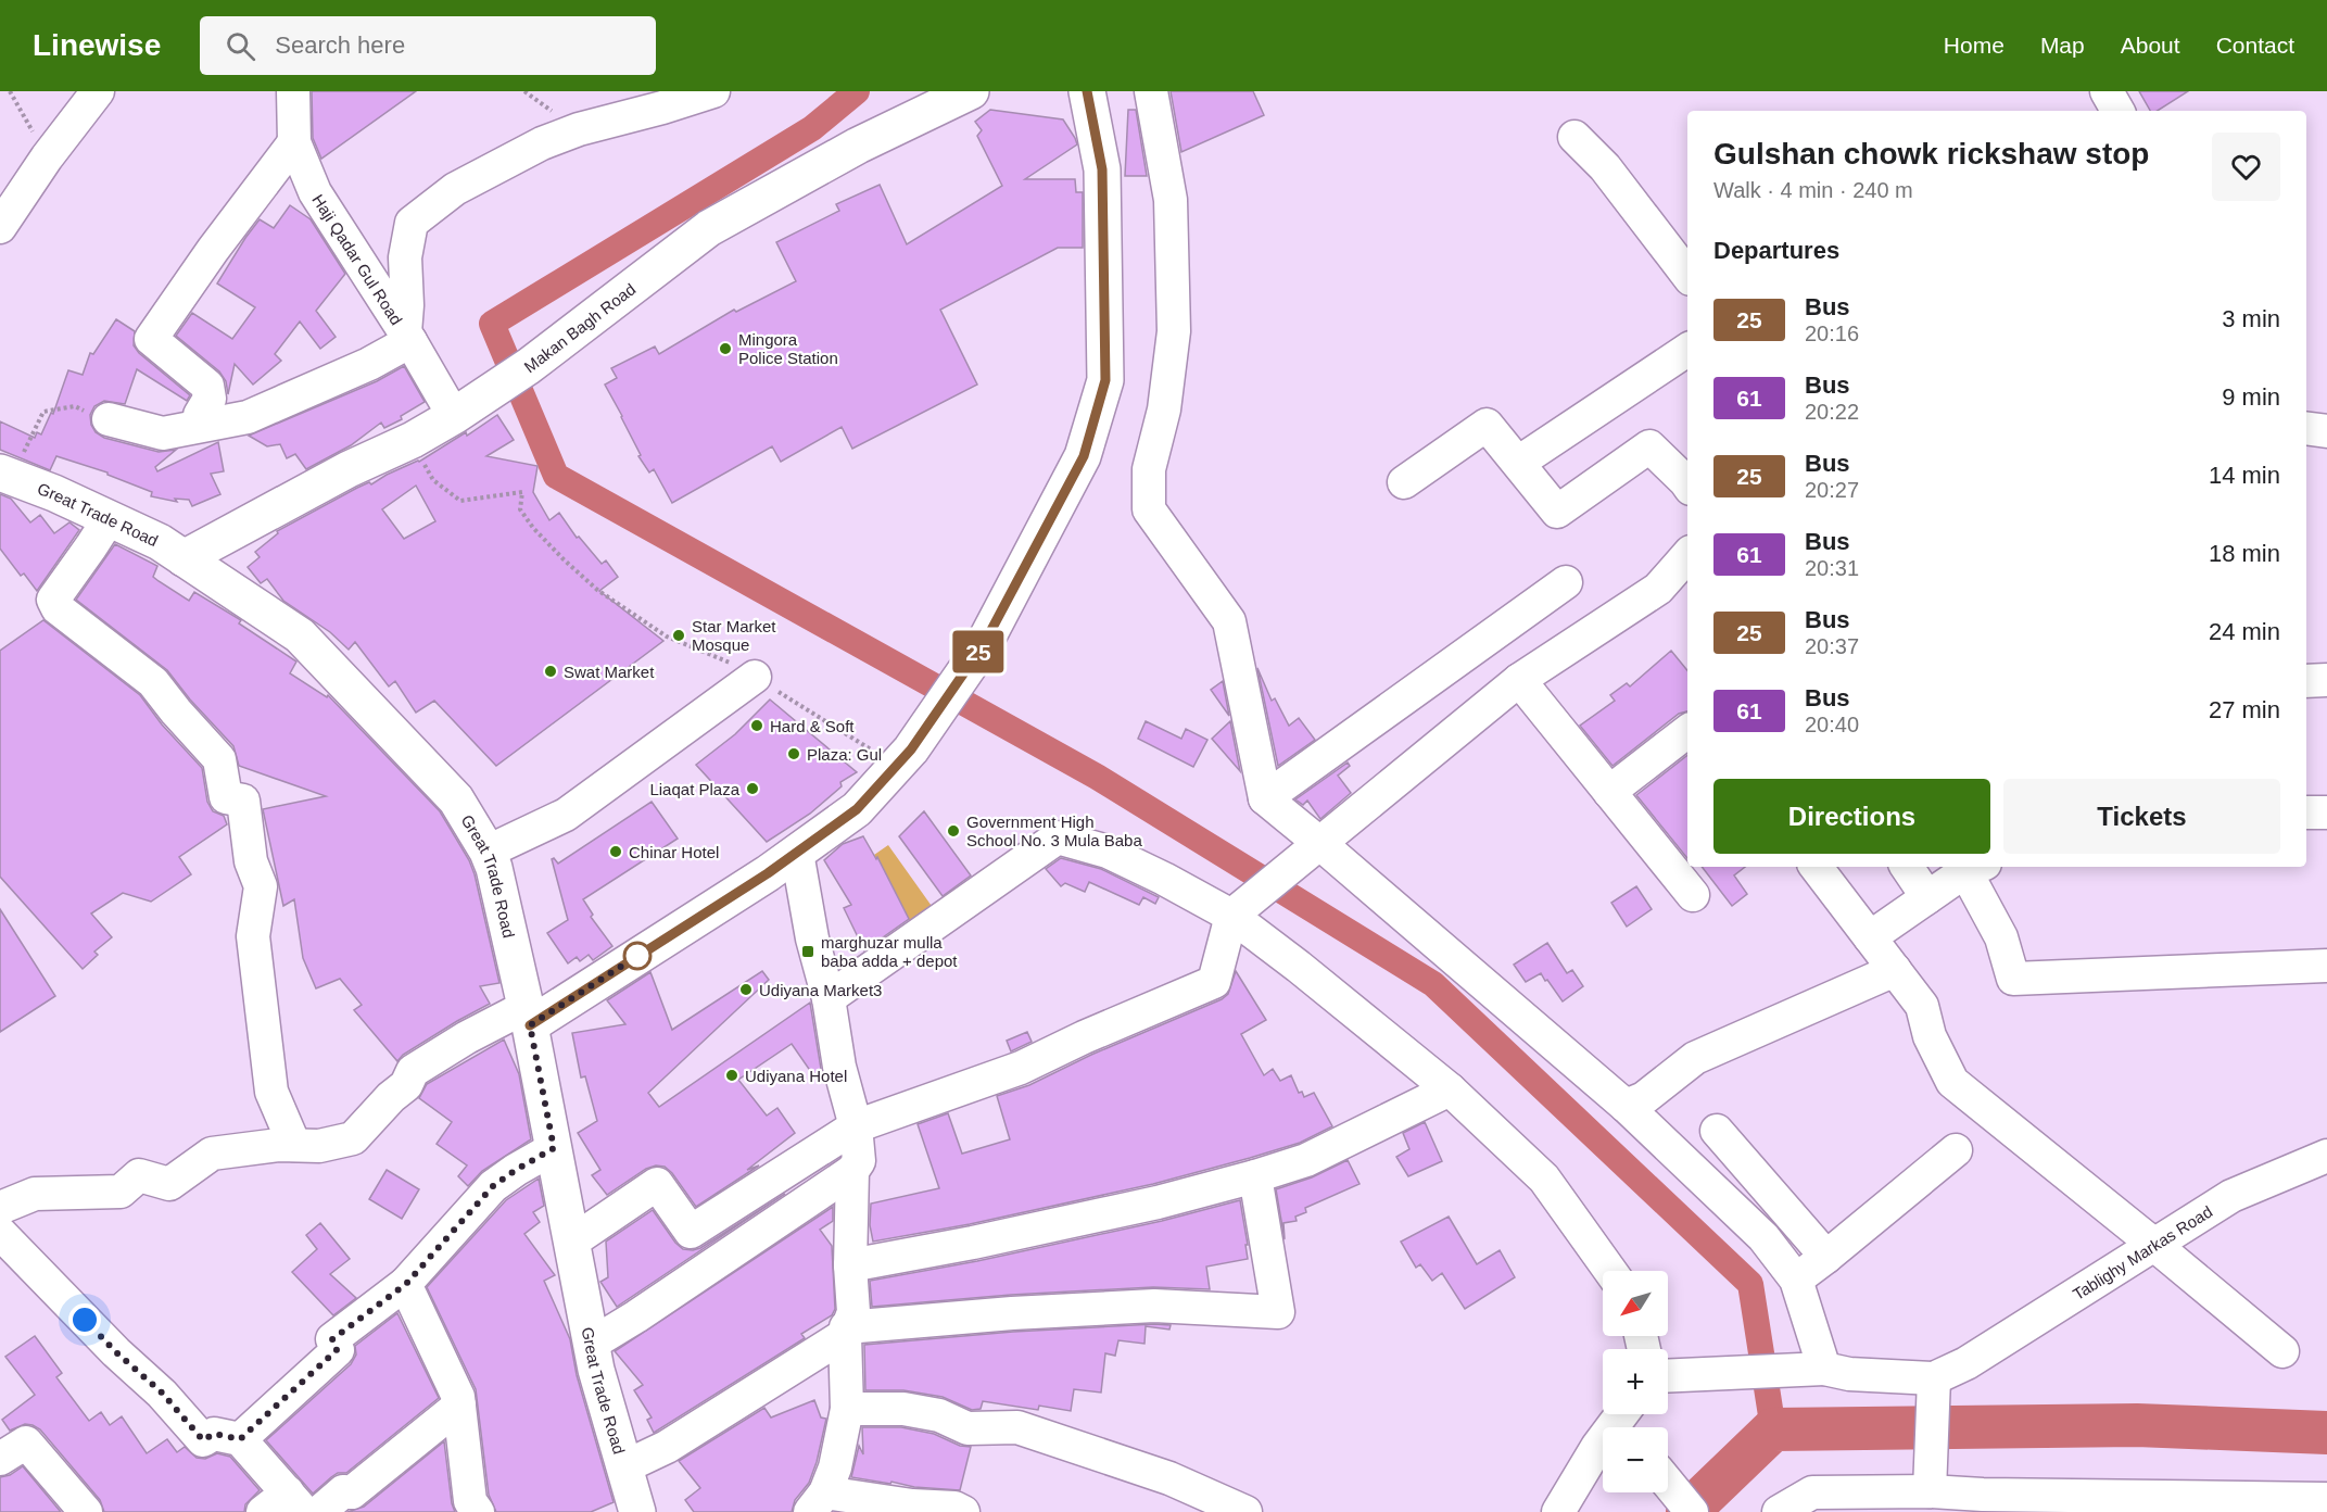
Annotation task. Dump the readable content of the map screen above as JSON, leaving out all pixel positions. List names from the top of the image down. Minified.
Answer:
{"streets":{"main road":["Makan Bagh Road","Great Trade Road"],"street":["Haji Qadar Gul Road","Tablighy Markas Road"]},"crossings":[["Haji Qadar Gul Road","Makan Bagh Road"],["Makan Bagh Road","Great Trade Road"]],"places":{"other":["Mingora Police Station","Star Market Mosque","Swat Market","Hard & Soft","Plaza: Gul","Liaqat Plaza","Government High School No. 3 Mula Baba","Chinar Hotel","Udiyana Market3","Udiyana Hotel"],"transit":["marghuzar mulla baba adda + depot"]},"lines":["bus line 25"],"north":"bottom left","page":{"header":"Linewise","search":"Search here","nav":["Home","Map","About","Contact"],"on_map":"25","heading":[["Gulshan chowk rickshaw stop","Walk · 4 min · 240 m"],"Departures"],"list":[{"mark":"25","name":"Bus","note":"20:16","value":"3 min"},{"mark":"61","name":"Bus","note":"20:22","value":"9 min"},{"mark":"25","name":"Bus","note":"20:27","value":"14 min"},{"mark":"61","name":"Bus","note":"20:31","value":"18 min"},{"mark":"25","name":"Bus","note":"20:37","value":"24 min"},{"mark":"61","name":"Bus","note":"20:40","value":"27 min"}],"buttons":["Directions","Tickets"],"map_buttons":["+","−"]}}
